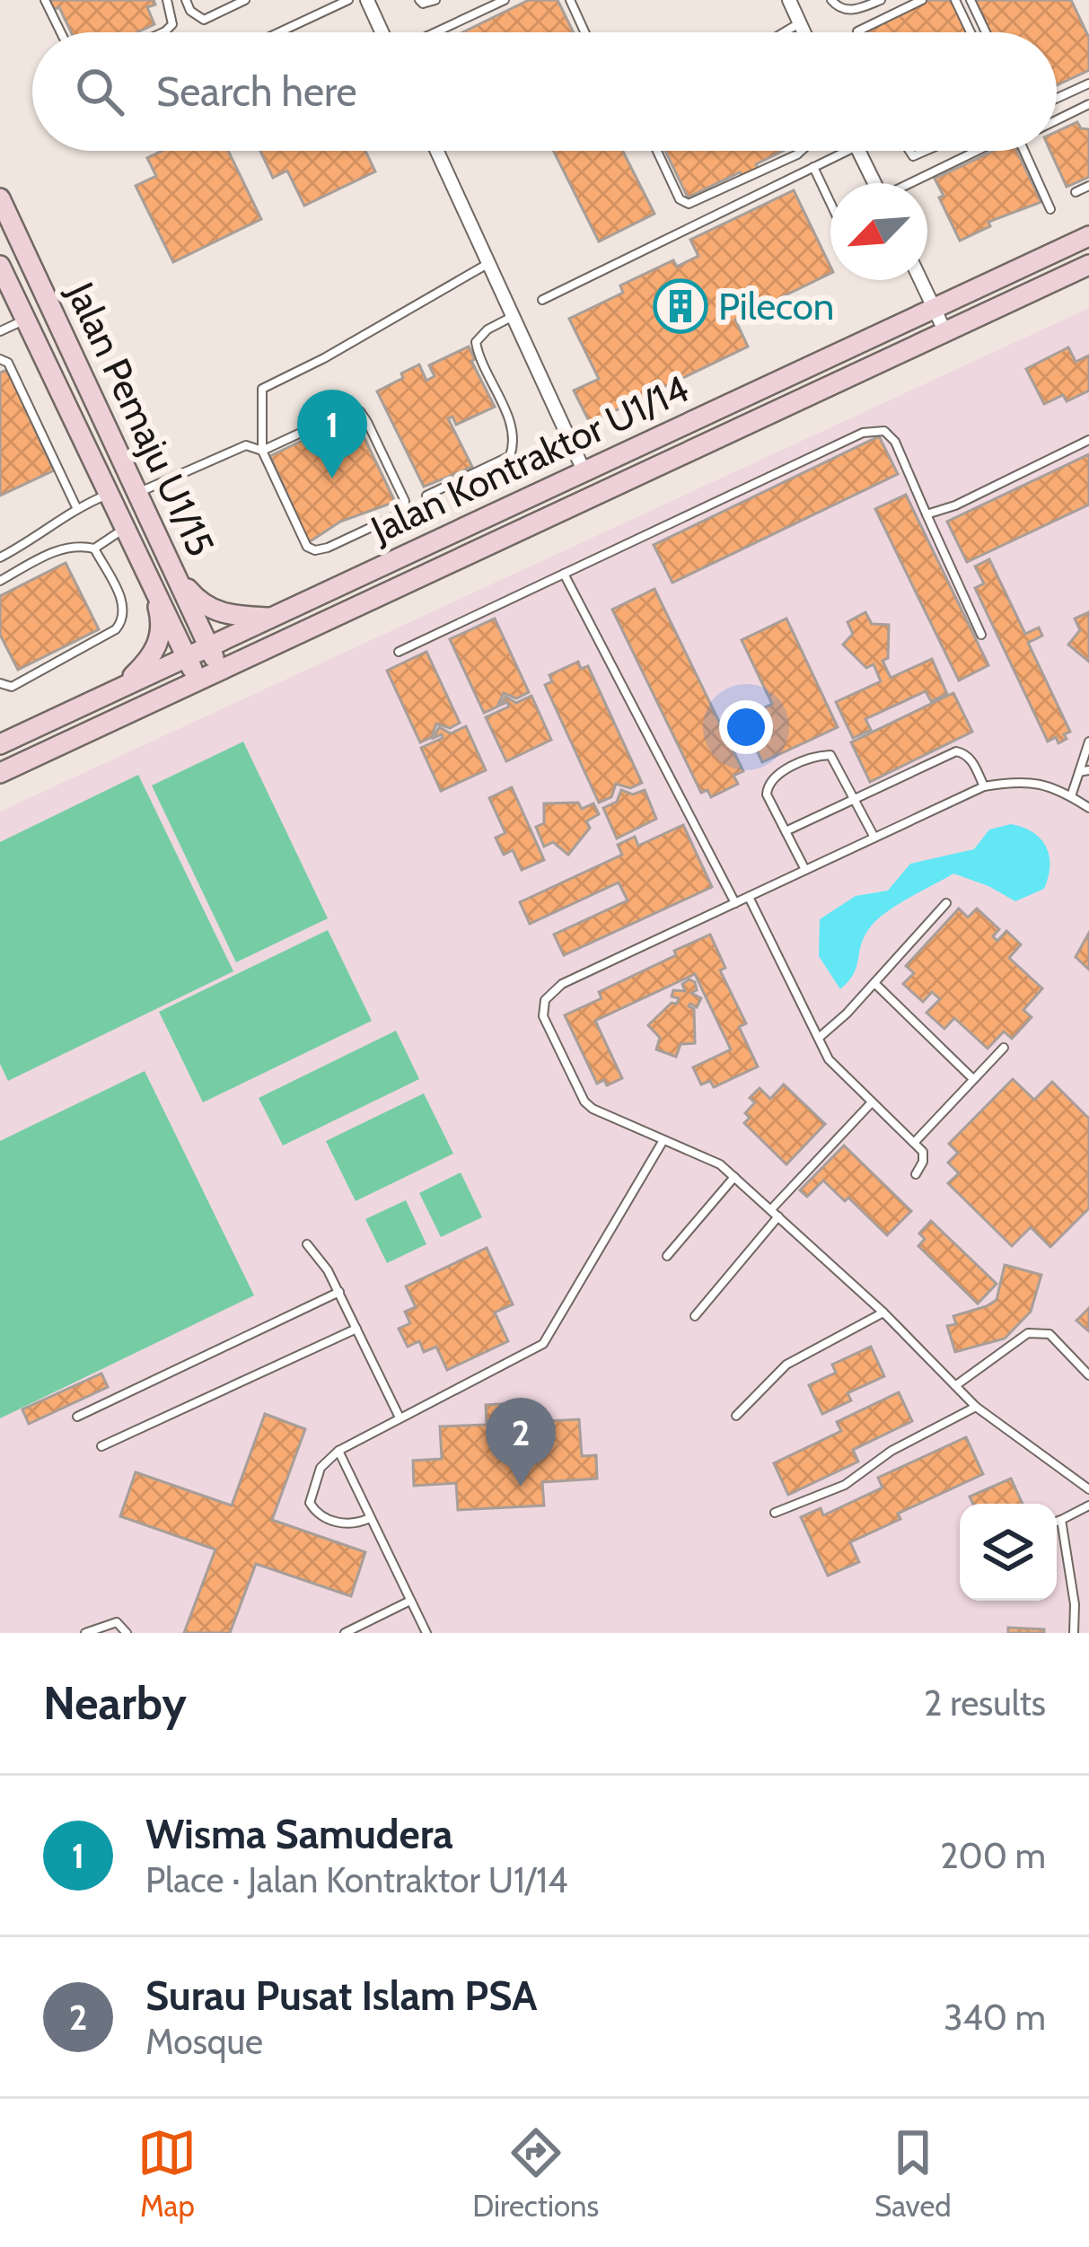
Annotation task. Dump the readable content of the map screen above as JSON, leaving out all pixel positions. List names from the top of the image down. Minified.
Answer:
{"streets":{"street":["Jalan Pemaju U1/15","Jalan Kontraktor U1/14"]},"crossings":[["Jalan Pemaju U1/15","Jalan Kontraktor U1/14"]],"places":{"building":["Pilecon"]},"north":"bottom left","page":{"search":"Search here","pins":["1","2"],"heading":["Nearby","2 results"],"list":[{"mark":"1","name":"Wisma Samudera","note":"Place · Jalan Kontraktor U1/14","value":"200 m"},{"mark":"2","name":"Surau Pusat Islam PSA","note":"Mosque","value":"340 m"}],"nav":["Map","Directions","Saved"]}}
